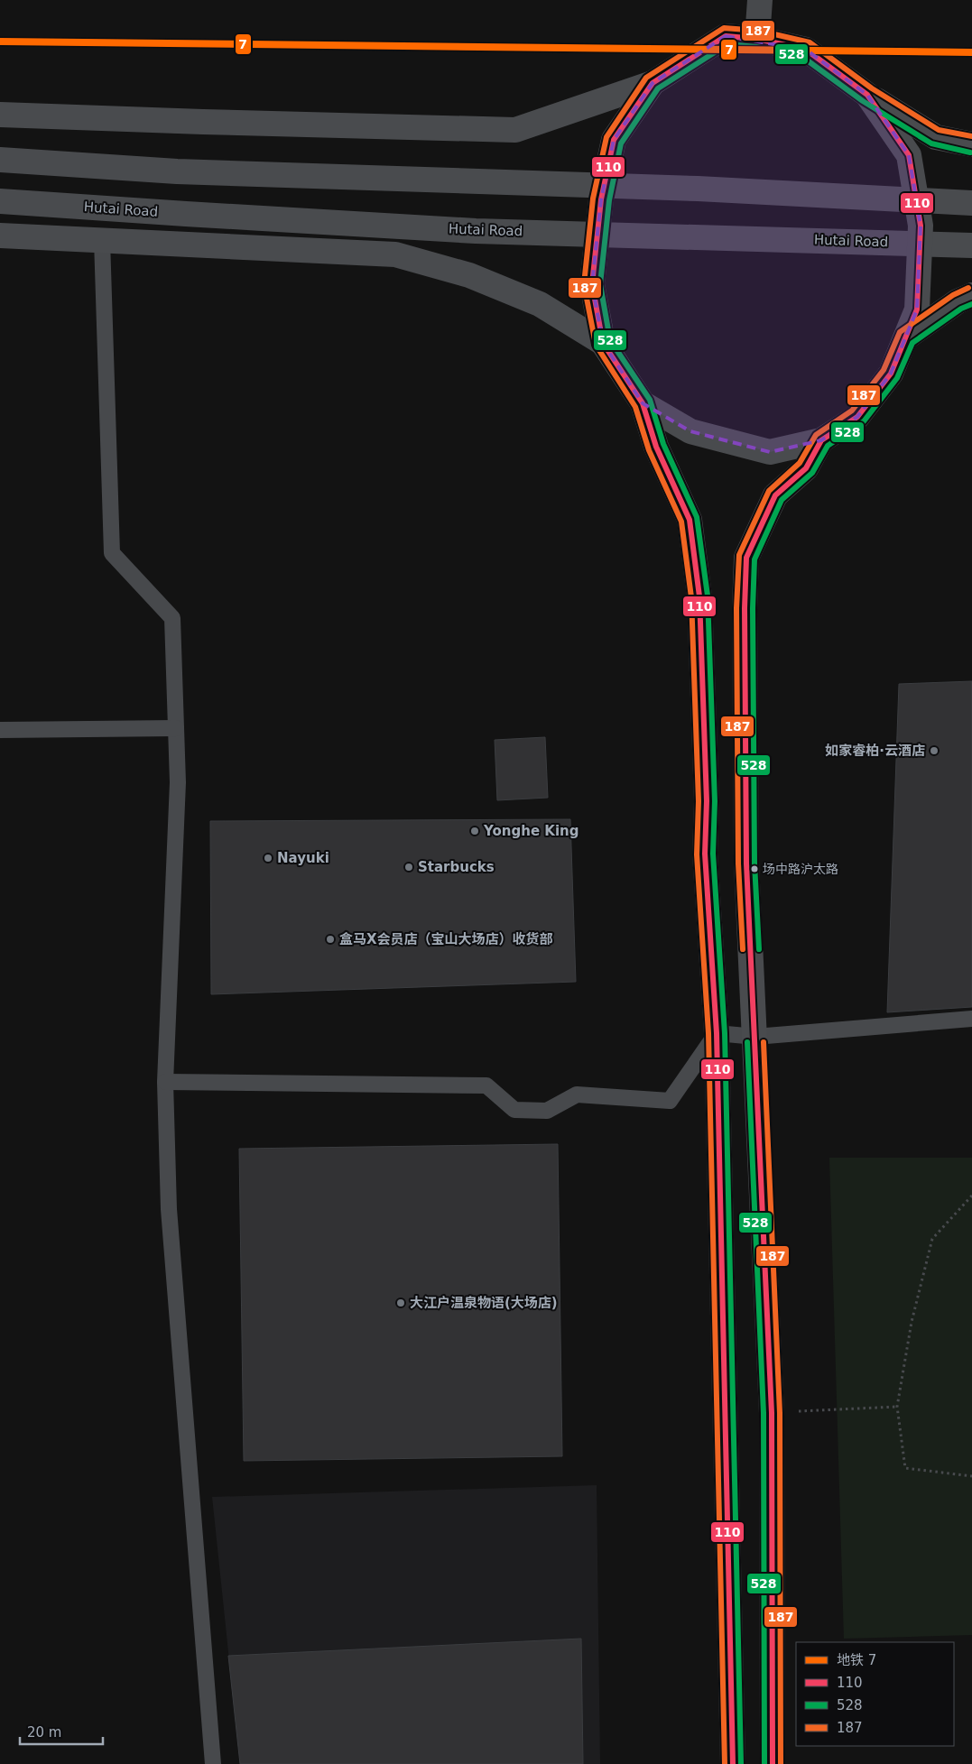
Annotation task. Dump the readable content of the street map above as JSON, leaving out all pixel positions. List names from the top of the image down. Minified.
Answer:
{"streets":{"main road":["Hutai Road"]},"places":["如家睿柏·云酒店","Yonghe King","Nayuki","Starbucks","场中路沪太路","盒马X会员店（宝山大场店）收货部","大江户温泉物语(大场店)"],"lines":["transit line 187","transit line 110","metro line 7","transit line 528"],"legend":["地铁 7","110","528","187"],"scale_bar":"20 m"}
